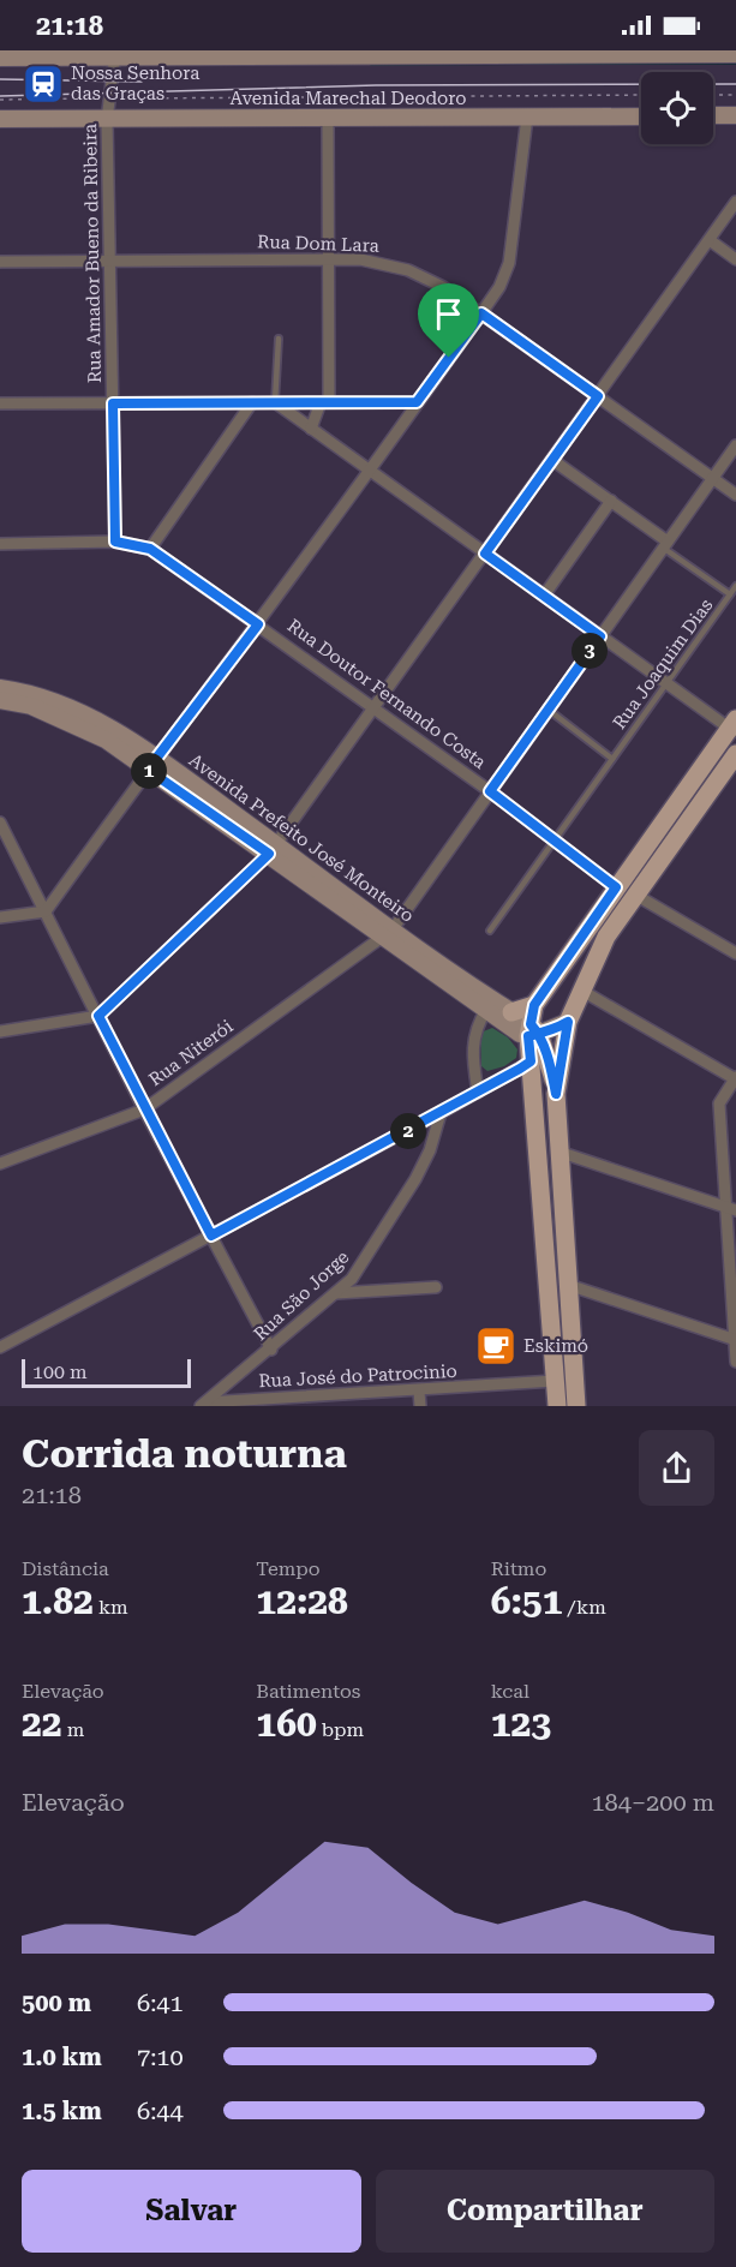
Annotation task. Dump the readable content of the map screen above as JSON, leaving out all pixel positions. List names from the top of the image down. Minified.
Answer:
{"streets":{"main road":["Avenida Marechal Deodoro","Avenida Prefeito José Monteiro"],"street":["Rua Dom Lara","Rua Amador Bueno da Ribeira","Rua Doutor Fernando Costa","Rua Niterói","Rua São Jorge","Rua José do Patrocinio"],"lane":["Rua Joaquim Dias"]},"crossings":[["Avenida Marechal Deodoro","Rua Amador Bueno da Ribeira"],["Rua Dom Lara","Rua Amador Bueno da Ribeira"],["Rua Dom Lara","Rua Niterói"],["Rua Amador Bueno da Ribeira","Rua Doutor Fernando Costa"],["Rua Joaquim Dias","Rua Doutor Fernando Costa"],["Rua Doutor Fernando Costa","Rua Niterói"],["Avenida Prefeito José Monteiro","Rua Niterói"],["Rua São Jorge","Rua José do Patrocinio"]],"places":{"station":["Nossa Senhora das Graças"],"cafe":["Eskimó"]},"scale_bar":"100 m","page":{"status":"21:18","pins":["3","1","2"],"scale":"100 m","heading":["Corrida noturna","21:18"],"stats":[["Distância","1.82 km"],["Tempo","12:28"],["Ritmo","6:51 /km"],["Elevação","22 m"],["Batimentos","160 bpm"],["kcal","123"]],"chart":["Elevação","184–200 m"],"list":[{"name":"500 m","note":"6:41"},{"name":"1.0 km","note":"7:10"},{"name":"1.5 km","note":"6:44"}],"buttons":["Salvar","Compartilhar"]}}
